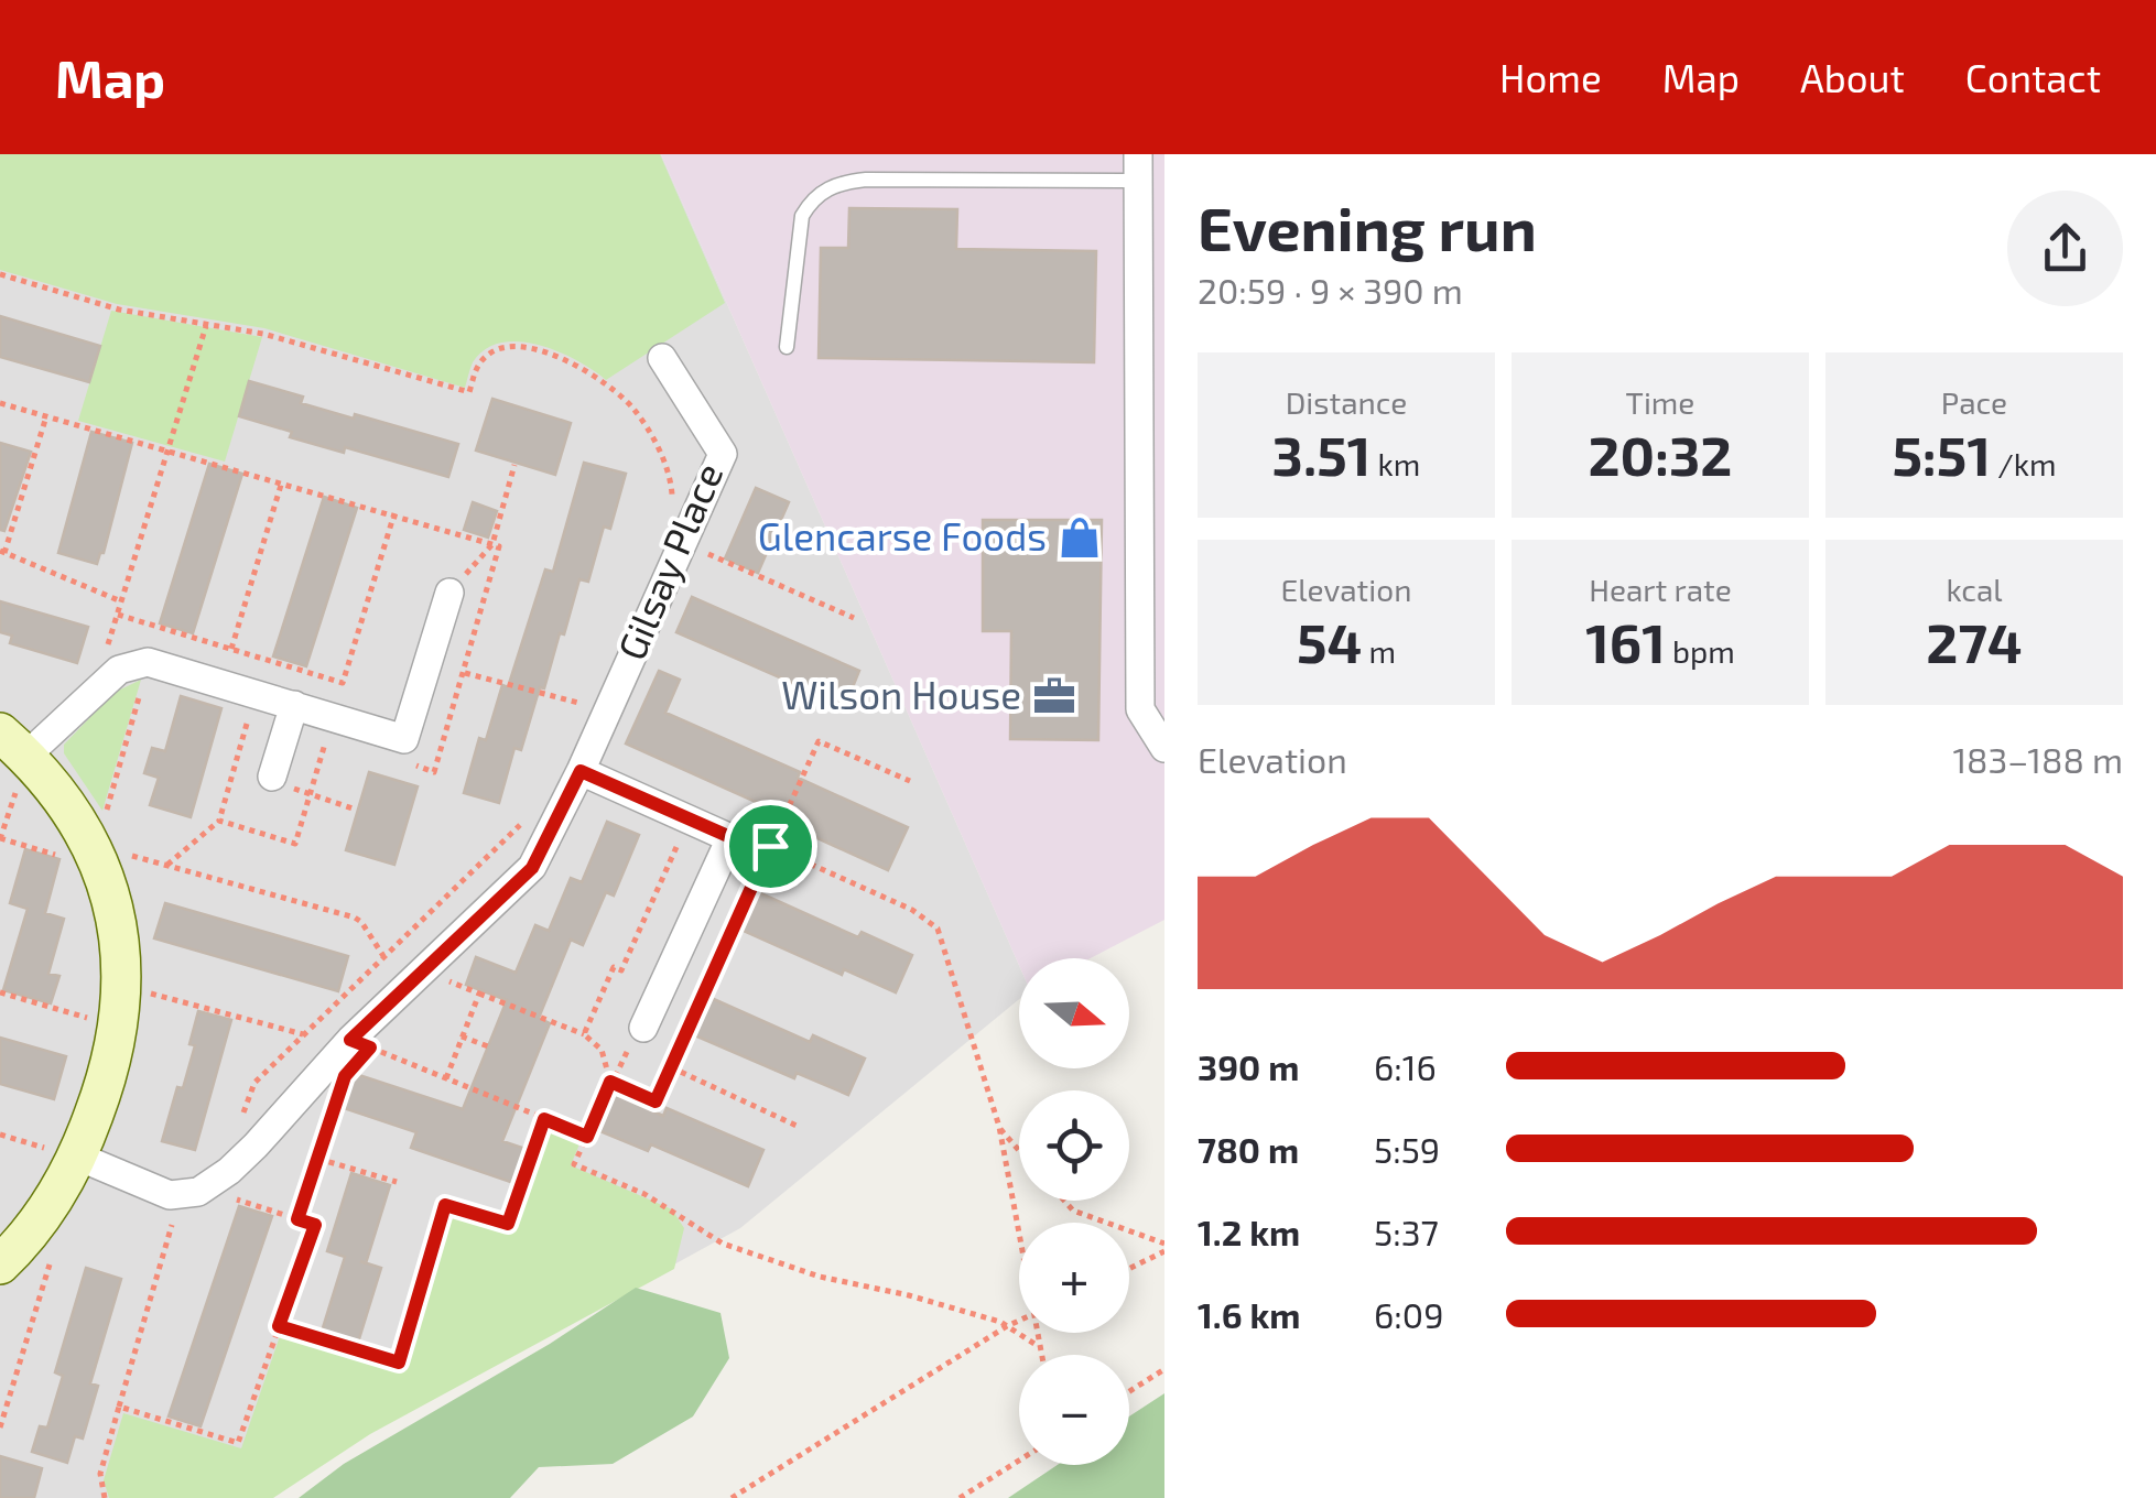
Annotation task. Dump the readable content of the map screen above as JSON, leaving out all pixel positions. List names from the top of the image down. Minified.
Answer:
{"streets":{"street":["Gilsay Place"]},"places":{"shop":["Glencarse Foods"],"office":["Wilson House"]},"north":"right","page":{"header":"Map","nav":["Home","Map","About","Contact"],"heading":["Evening run","20:59 · 9 × 390 m"],"stats":[["Distance","3.51 km"],["Time","20:32"],["Pace","5:51 /km"],["Elevation","54 m"],["Heart rate","161 bpm"],["kcal","274"]],"chart":["Elevation","183–188 m"],"map_buttons":["+","−"],"list":[{"name":"390 m","note":"6:16"},{"name":"780 m","note":"5:59"},{"name":"1.2 km","note":"5:37"},{"name":"1.6 km","note":"6:09"}]}}
